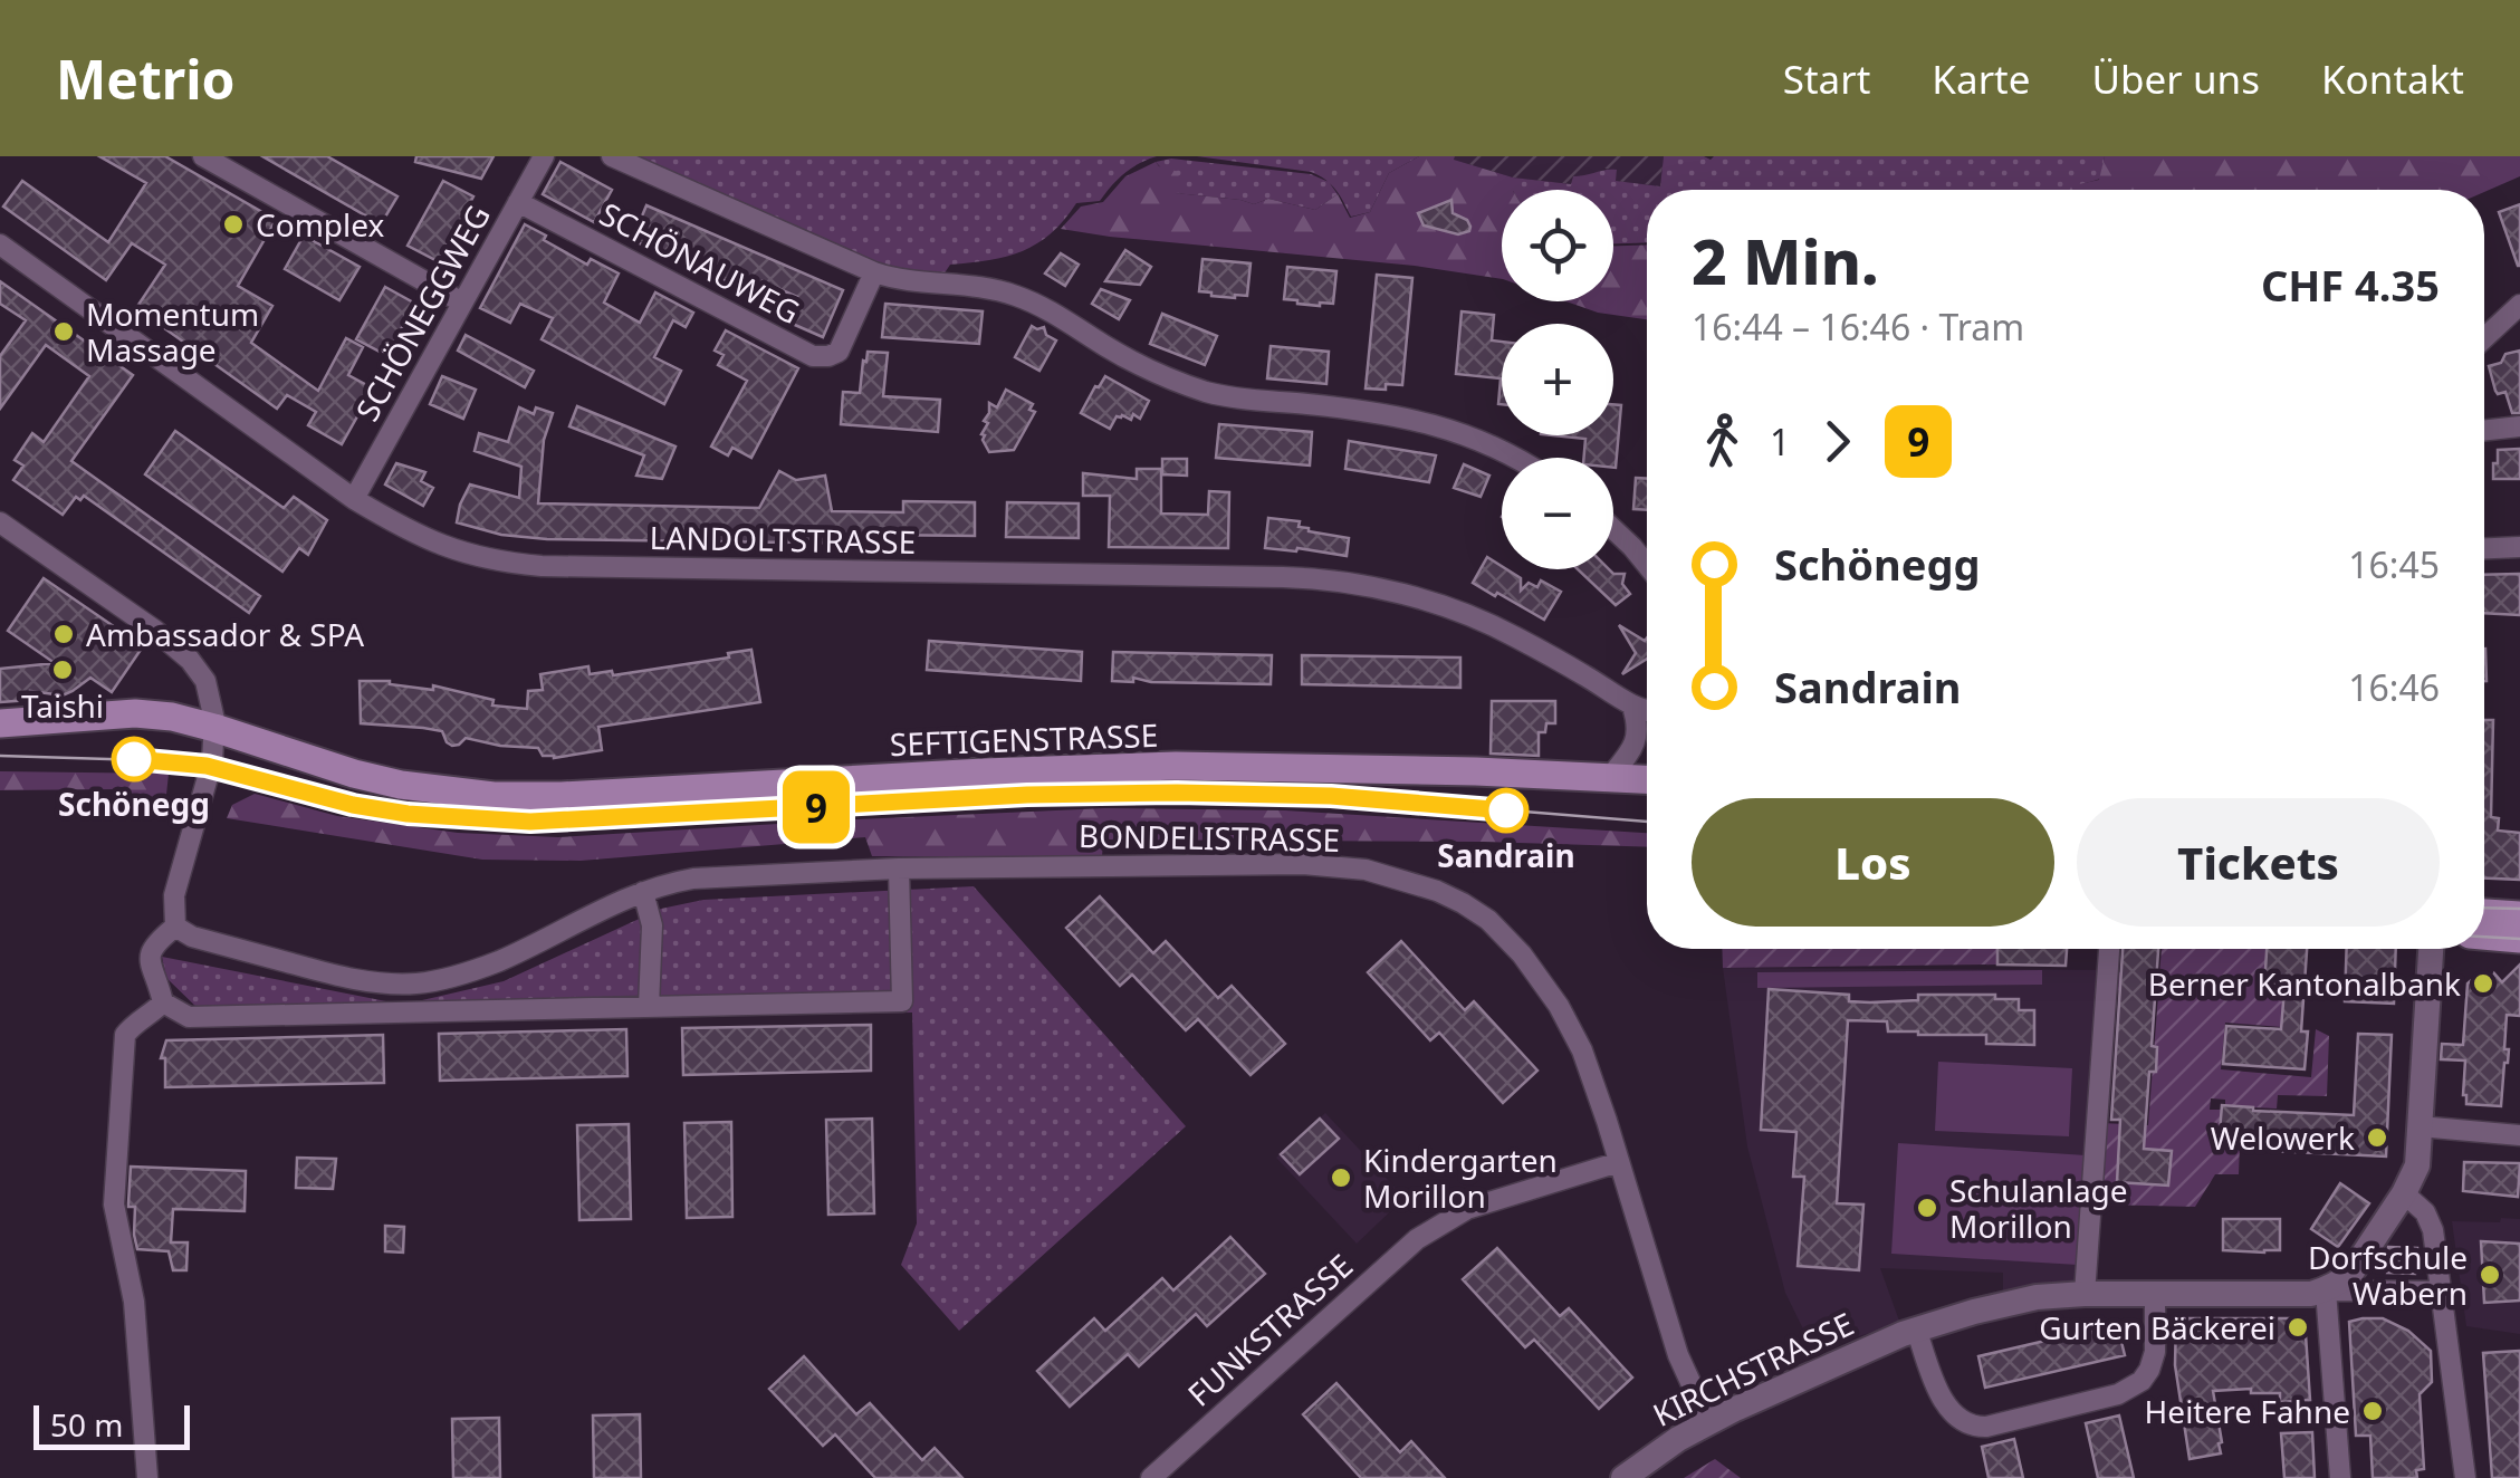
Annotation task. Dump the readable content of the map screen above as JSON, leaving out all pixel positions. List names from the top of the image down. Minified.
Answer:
{"streets":{"main road":["SEFTIGENSTRASSE"],"street":["SCHÖNAUWEG","SCHÖNEGGWEG","LANDOLTSTRASSE","BONDELISTRASSE","FUNKSTRASSE","KIRCHSTRASSE"]},"crossings":[["SCHÖNAUWEG","SCHÖNEGGWEG"],["SCHÖNEGGWEG","LANDOLTSTRASSE"],["BONDELISTRASSE","FUNKSTRASSE"],["BONDELISTRASSE","KIRCHSTRASSE"]],"places":["Complex","Momentum Massage","Ambassador & SPA","Taishi","Schönegg","Sandrain","Berner Kantonalbank","Welowerk","Kindergarten Morillon","Schulanlage Morillon","Dorfschule Wabern","Gurten Bäckerei","Heitere Fahne"],"lines":["tram line 9"],"scale_bar":"50 m","page":{"header":"Metrio","nav":["Start","Karte","Über uns","Kontakt"],"on_map":"9","map_buttons":["+","−"],"heading":["2 Min.","16:44 – 16:46 · Tram","CHF 4.35"],"legs":["1","9"],"list":[{"name":"Schönegg","value":"16:45"},{"name":"Sandrain","value":"16:46"}],"buttons":["Los","Tickets"],"scale":"50 m"}}
